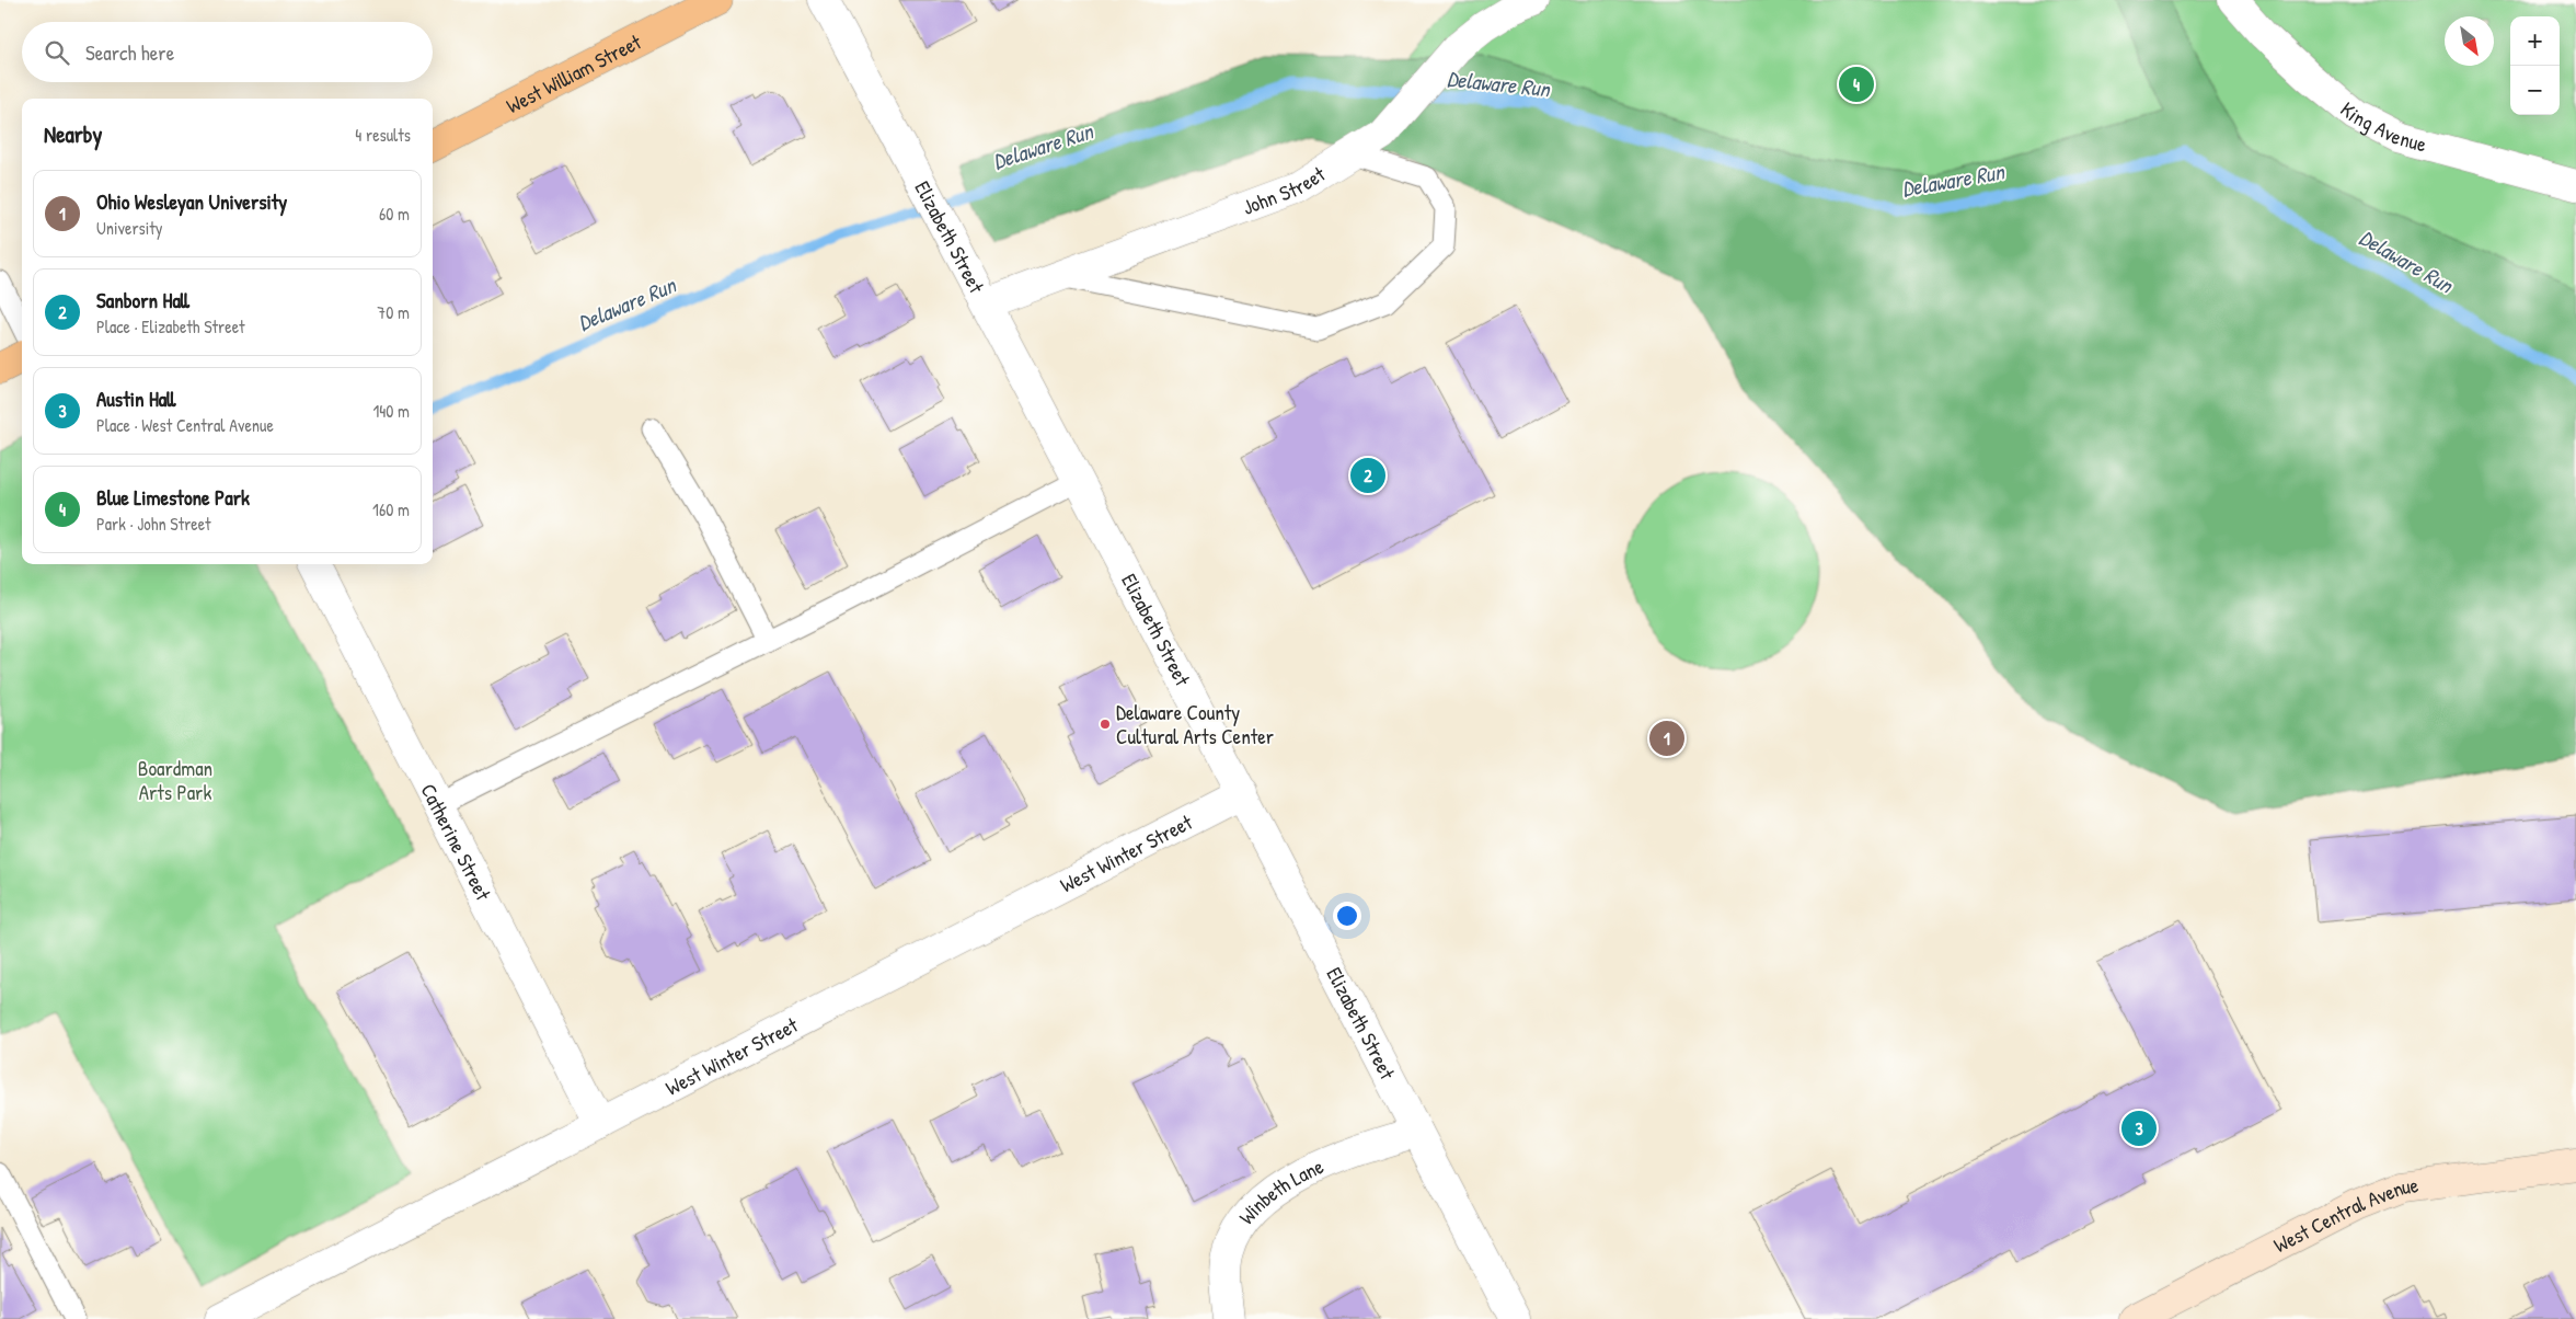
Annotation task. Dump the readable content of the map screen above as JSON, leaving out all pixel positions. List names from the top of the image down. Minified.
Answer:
{"streets":{"highway":["West William Street"],"main road":["West Central Avenue"],"street":["King Avenue","John Street","Elizabeth Street","Catherine Street","West Winter Street","Winbeth Lane"]},"crossings":[["John Street","Elizabeth Street"],["Elizabeth Street","West Winter Street"],["Elizabeth Street","Winbeth Lane"],["Catherine Street","West Winter Street"]],"water":["Delaware Run"],"parks":["Boardman Arts Park"],"places":["Delaware County Cultural Arts Center"],"north":"bottom right","page":{"map_buttons":["+","−"],"search":"Search here","pins":["4","2","1","3"],"heading":["Nearby","4 results"],"list":[{"mark":"1","name":"Ohio Wesleyan University","note":"University","value":"60 m"},{"mark":"2","name":"Sanborn Hall","note":"Place · Elizabeth Street","value":"70 m"},{"mark":"3","name":"Austin Hall","note":"Place · West Central Avenue","value":"140 m"},{"mark":"4","name":"Blue Limestone Park","note":"Park · John Street","value":"160 m"}]}}
